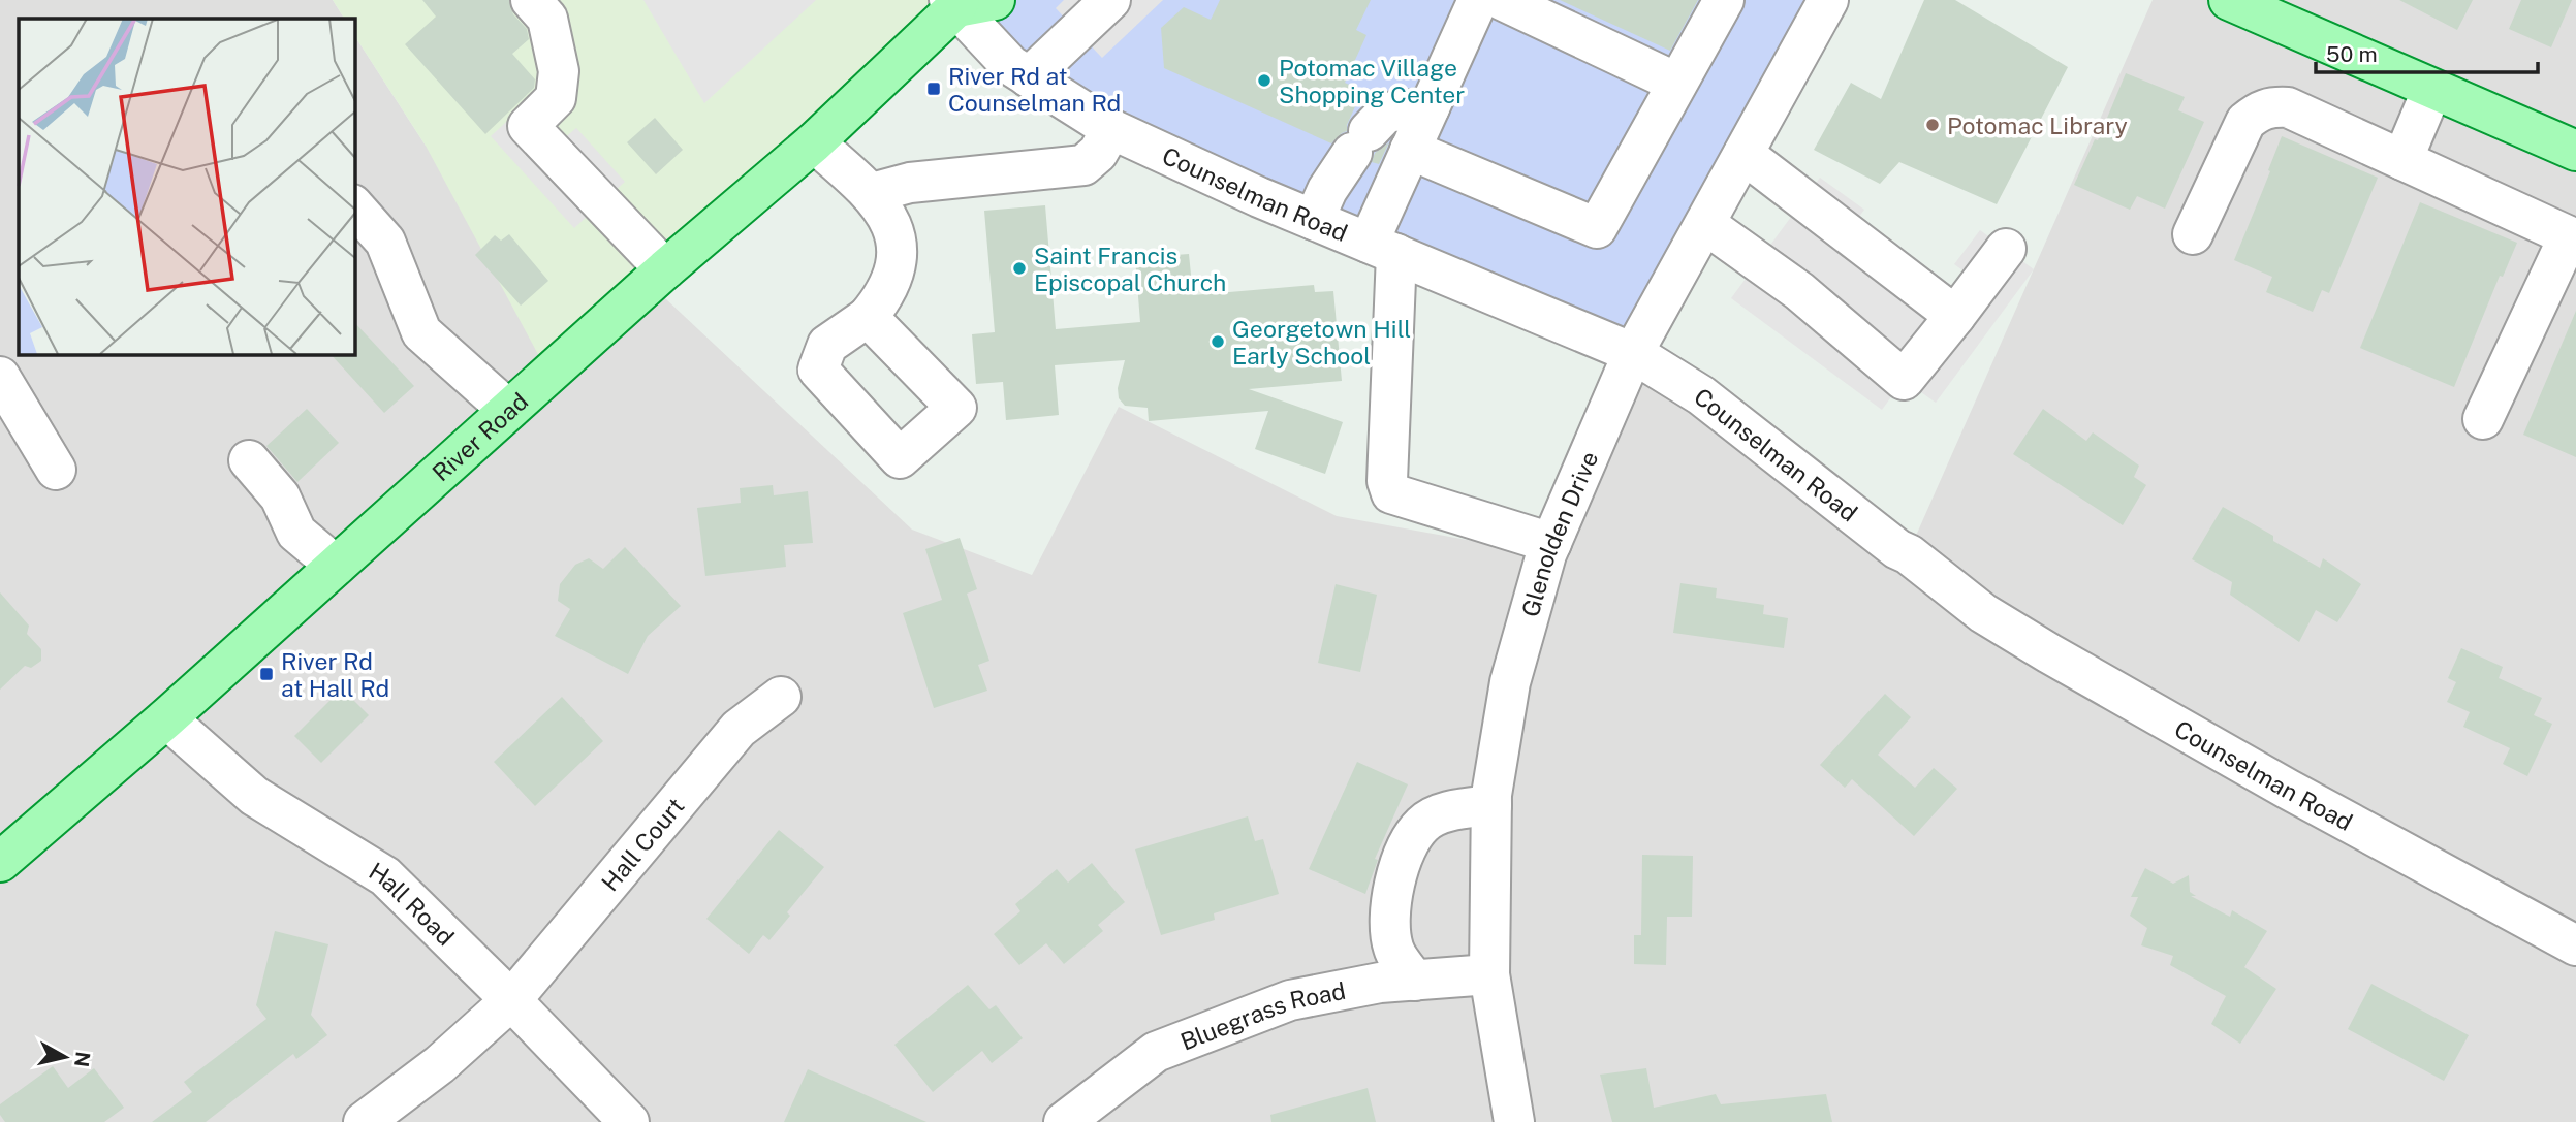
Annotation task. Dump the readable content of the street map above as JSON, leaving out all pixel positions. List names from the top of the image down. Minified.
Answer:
{"streets":{"main road":["River Road"],"street":["Counselman Road","Glenolden Drive","Hall Court","Hall Road","Bluegrass Road"]},"crossings":[["Counselman Road","River Road"],["Counselman Road","Glenolden Drive"],["River Road","Hall Road"],["Glenolden Drive","Bluegrass Road"],["Hall Court","Hall Road"]],"places":{"other":["Potomac Village Shopping Center","Potomac Library","Saint Francis Episcopal Church","Georgetown Hill Early School"],"transit":["River Rd at Counselman Rd","River Rd at Hall Rd"]},"scale_bar":"50 m","north":"right"}
